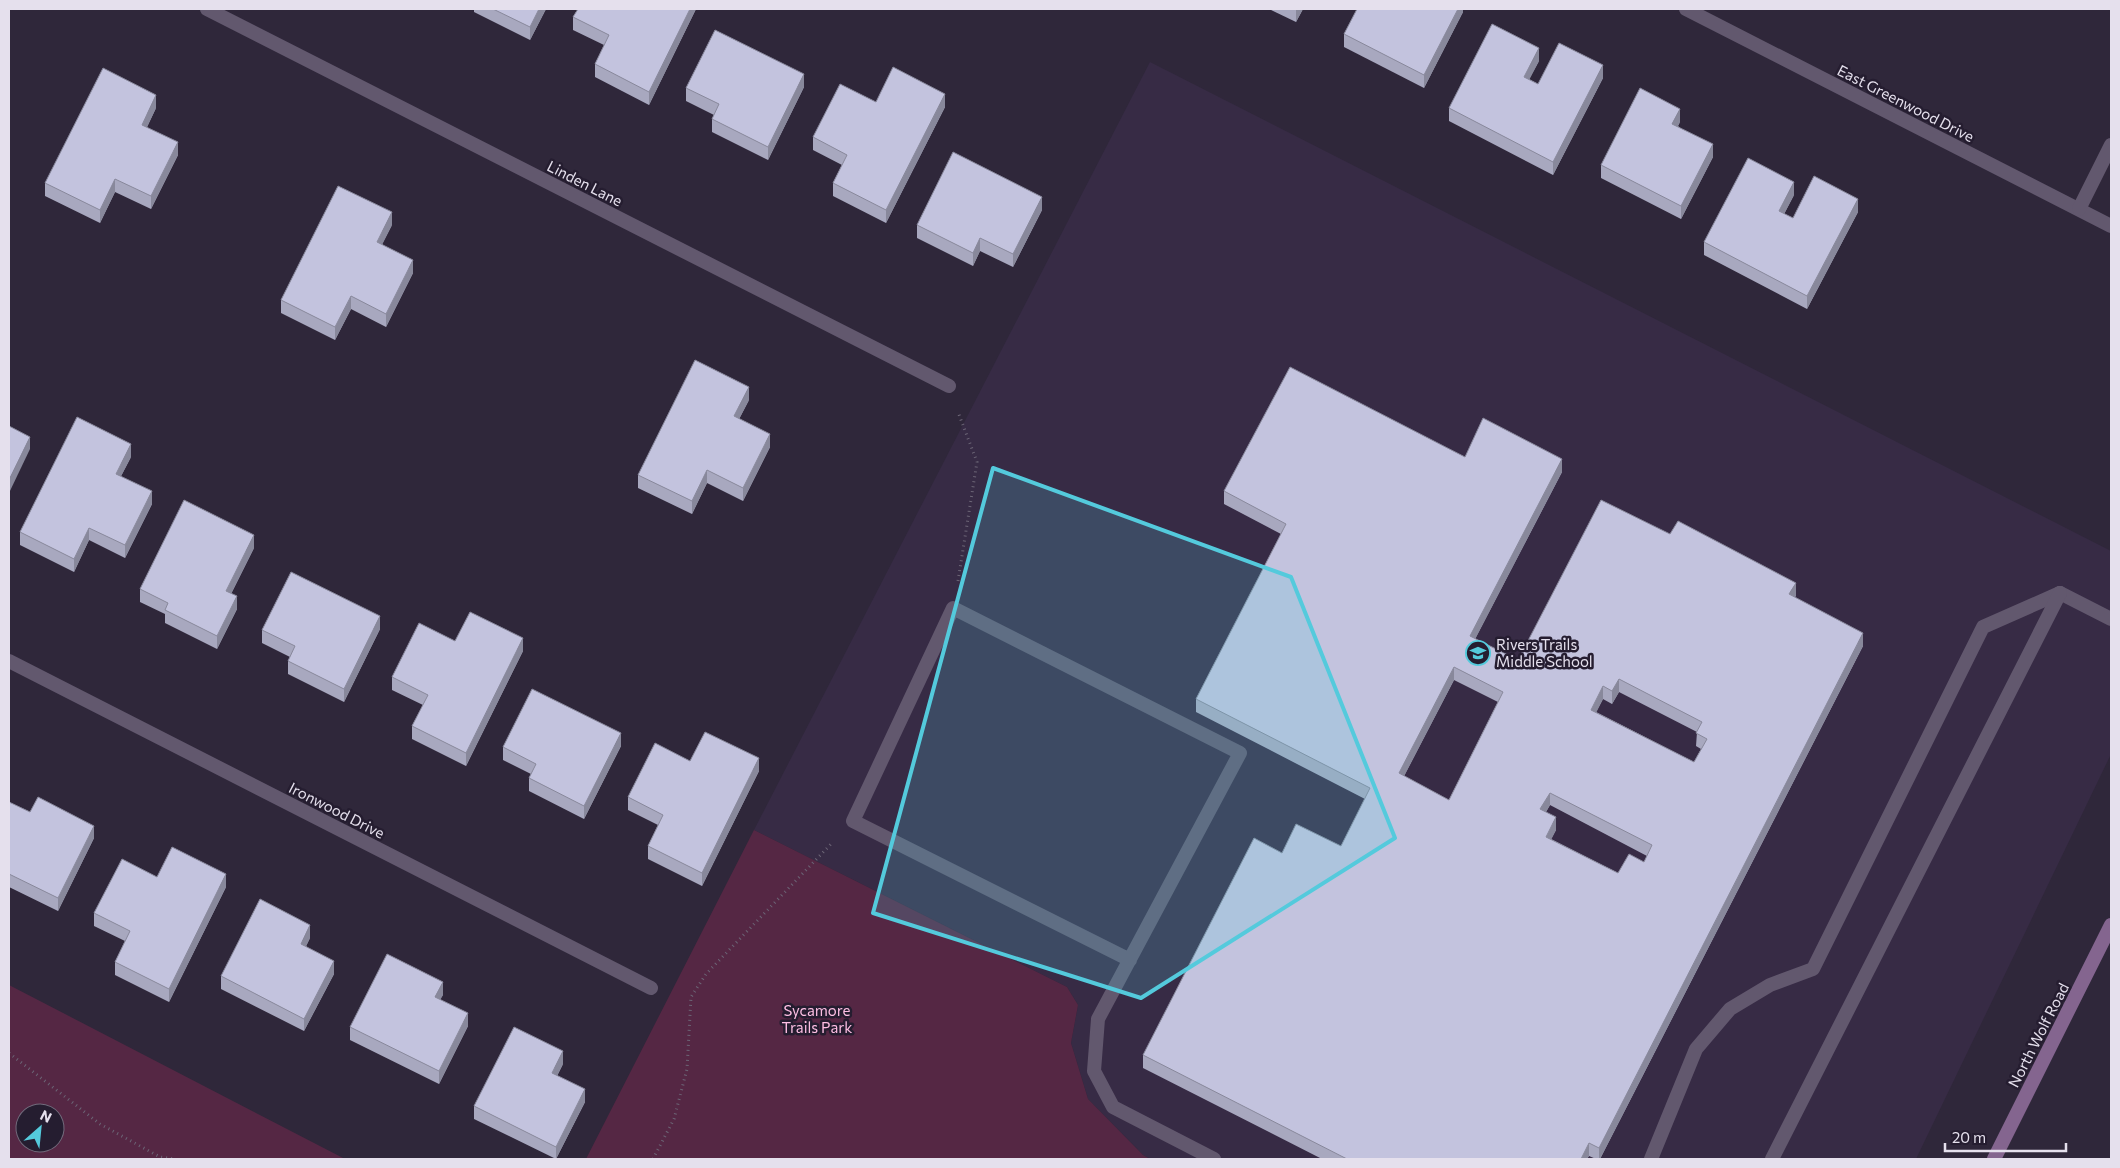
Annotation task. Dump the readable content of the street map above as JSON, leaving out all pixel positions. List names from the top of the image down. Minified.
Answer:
{"streets":{"main road":["North Wolf Road"],"street":["East Greenwood Drive","Linden Lane","Ironwood Drive"]},"parks":["Sycamore Trails Park"],"places":{"school or university":["Rivers Trails Middle School"]},"scale_bar":"20 m","north":"top right"}
